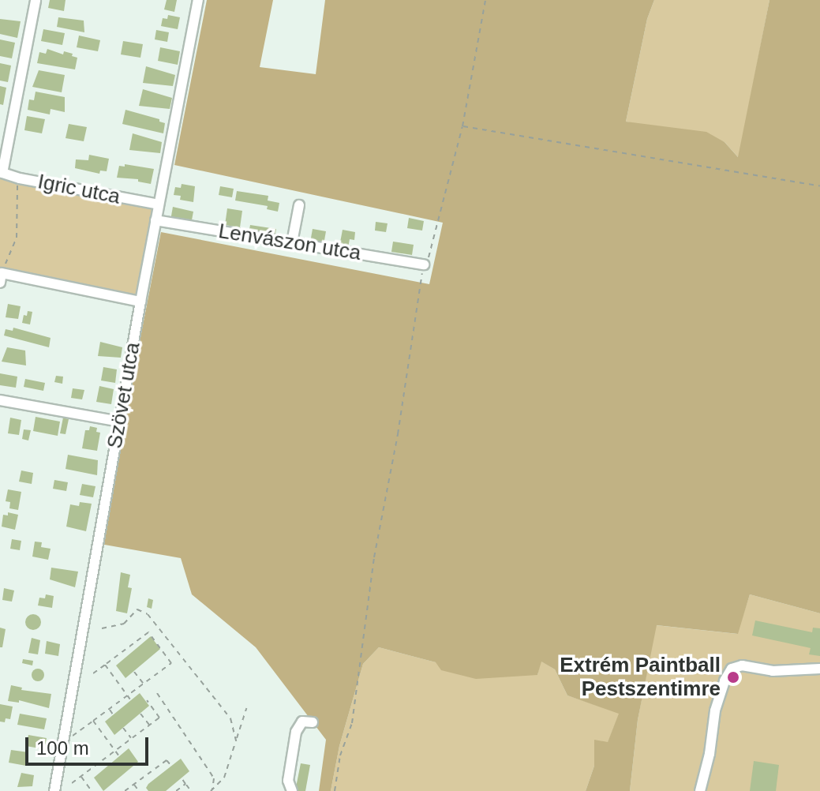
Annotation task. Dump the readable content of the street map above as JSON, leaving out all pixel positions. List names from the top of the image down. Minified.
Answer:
{"streets":{"street":["Igric utca","Lenvászon utca","Szövet utca"]},"crossings":[["Igric utca","Szövet utca"],["Lenvászon utca","Szövet utca"]],"places":["Extrém Paintball Pestszentimre"],"scale_bar":"100 m"}
